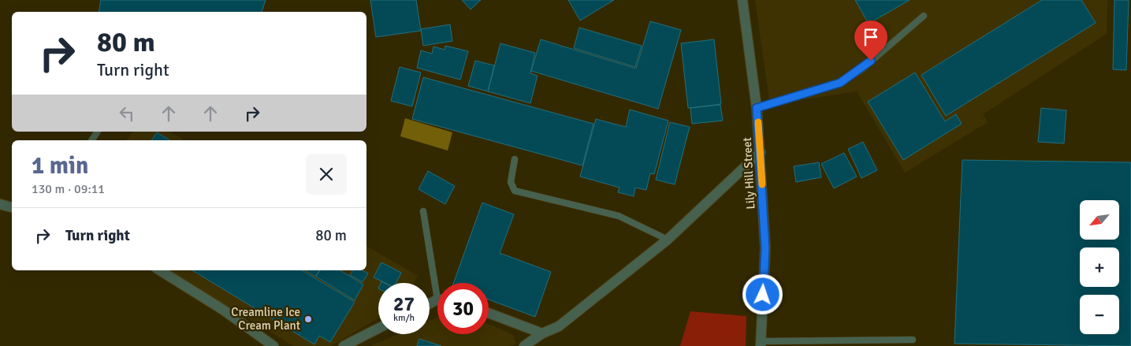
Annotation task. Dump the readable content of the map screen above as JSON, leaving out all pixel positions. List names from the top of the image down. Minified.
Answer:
{"streets":{"street":["Lily Hill Street"]},"places":["Creamline Ice Cream Plant"],"north":"bottom left","page":{"turn":["80 m","Turn right"],"heading":["1 min","130 m · 09:11"],"map_buttons":["+","−"],"list":[{"name":"Turn right","value":"80 m"}],"speed":"27 km/h","limit":"30"}}
